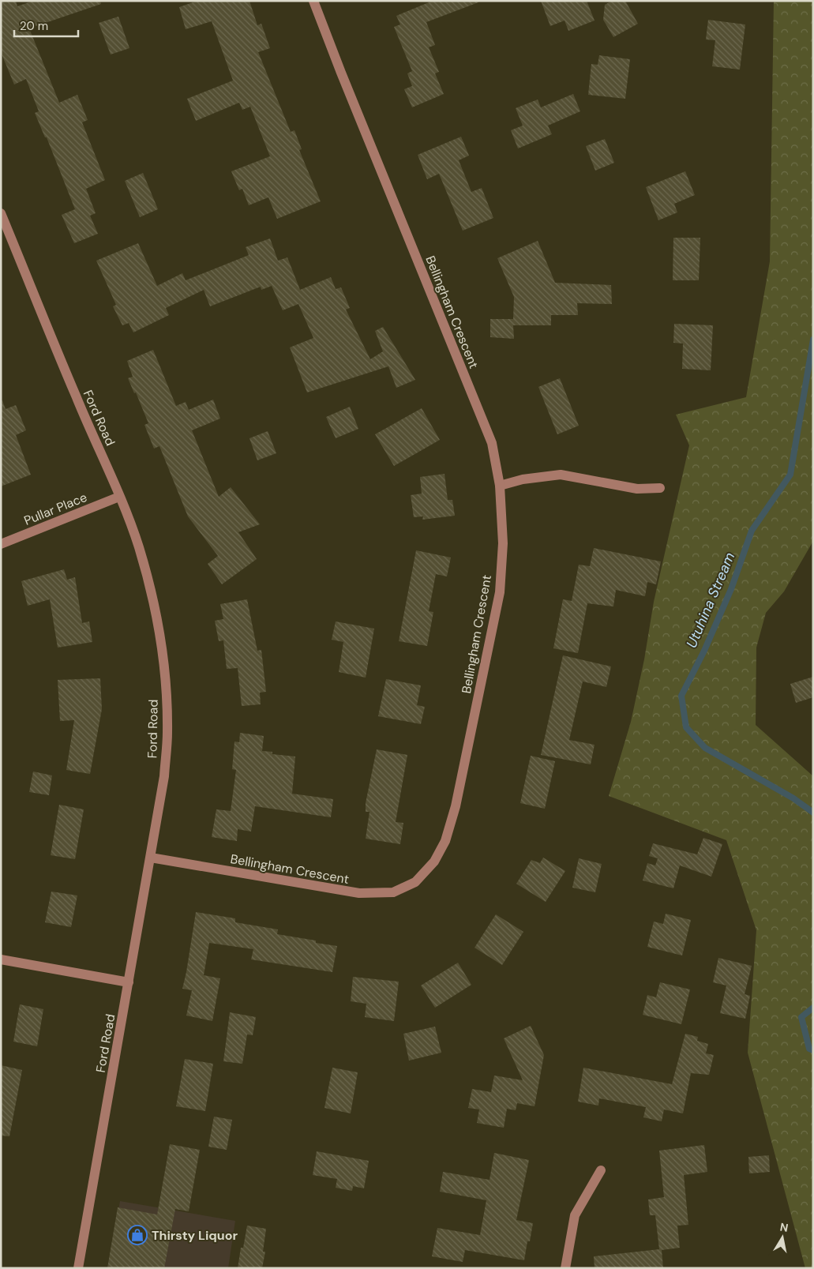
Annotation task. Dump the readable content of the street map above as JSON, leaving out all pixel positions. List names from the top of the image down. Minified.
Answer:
{"streets":{"street":["Bellingham Crescent","Ford Road","Pullar Place"]},"crossings":[["Bellingham Crescent","Ford Road"],["Ford Road","Pullar Place"]],"water":["Utuhina Stream"],"places":{"shop":["Thirsty Liquor"]},"scale_bar":"20 m","north":"top"}
